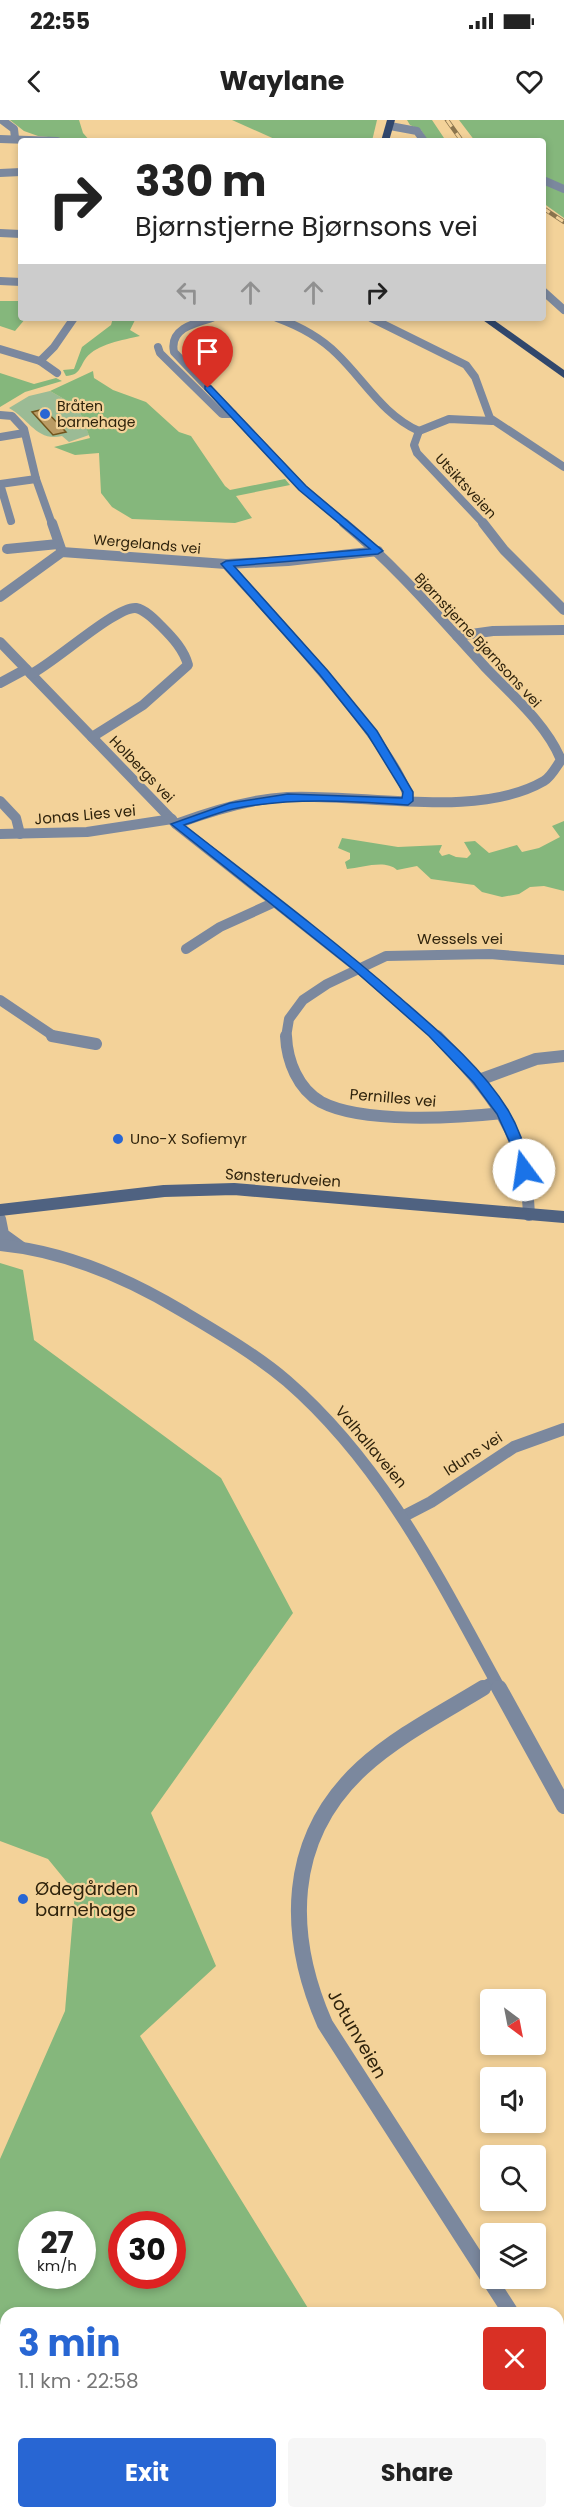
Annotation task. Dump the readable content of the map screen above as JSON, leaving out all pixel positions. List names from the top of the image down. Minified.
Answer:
{"streets":{"main road":["Sønsterudveien"],"street":["Utsiktsveien","Wergelands vei","Bjørnstjerne Bjørnsons vei","Holbergs vei","Jonas Lies vei","Wessels vei","Pernilles vei","Valhallaveien","Iduns vei","Jotunveien"]},"crossings":[["Wergelands vei","Bjørnstjerne Bjørnsons vei"],["Bjørnstjerne Bjørnsons vei","Holbergs vei"],["Bjørnstjerne Bjørnsons vei","Jonas Lies vei"],["Holbergs vei","Jonas Lies vei"],["Holbergs vei","Wessels vei"],["Holbergs vei","Pernilles vei"],["Holbergs vei","Sønsterudveien"],["Wessels vei","Pernilles vei"],["Valhallaveien","Iduns vei"],["Valhallaveien","Jotunveien"]],"places":["Bråten barnehage","Uno-X Sofiemyr","Ødegården barnehage"],"north":"bottom right","page":{"status":"22:55","header":"Waylane","turn":["330 m","Bjørnstjerne Bjørnsons vei"],"speed":"27 km/h","limit":"30","heading":["3 min","1.1 km · 22:58"],"buttons":["Exit","Share"]}}
